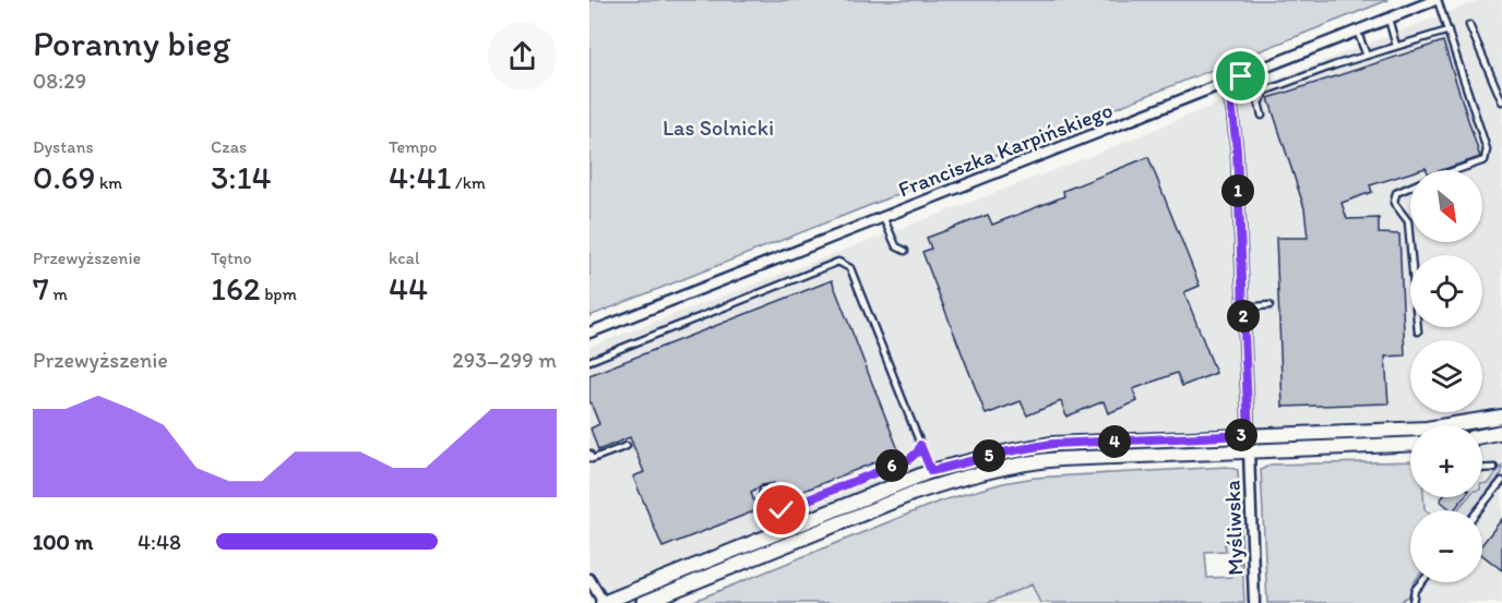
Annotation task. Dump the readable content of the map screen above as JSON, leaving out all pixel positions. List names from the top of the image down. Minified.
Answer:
{"streets":{"street":["Franciszka Karpińskiego","Myśliwska"]},"parks":["Las Solnicki"],"north":"bottom right","page":{"heading":["Poranny bieg","08:29"],"stats":[["Dystans","0.69 km"],["Czas","3:14"],["Tempo","4:41 /km"],["Przewyższenie","7 m"],["Tętno","162 bpm"],["kcal","44"]],"map_buttons":["+","−"],"pins":["1","2","3","4","5","6"],"chart":["Przewyższenie","293–299 m"],"list":[{"name":"100 m","note":"4:48"}]}}
